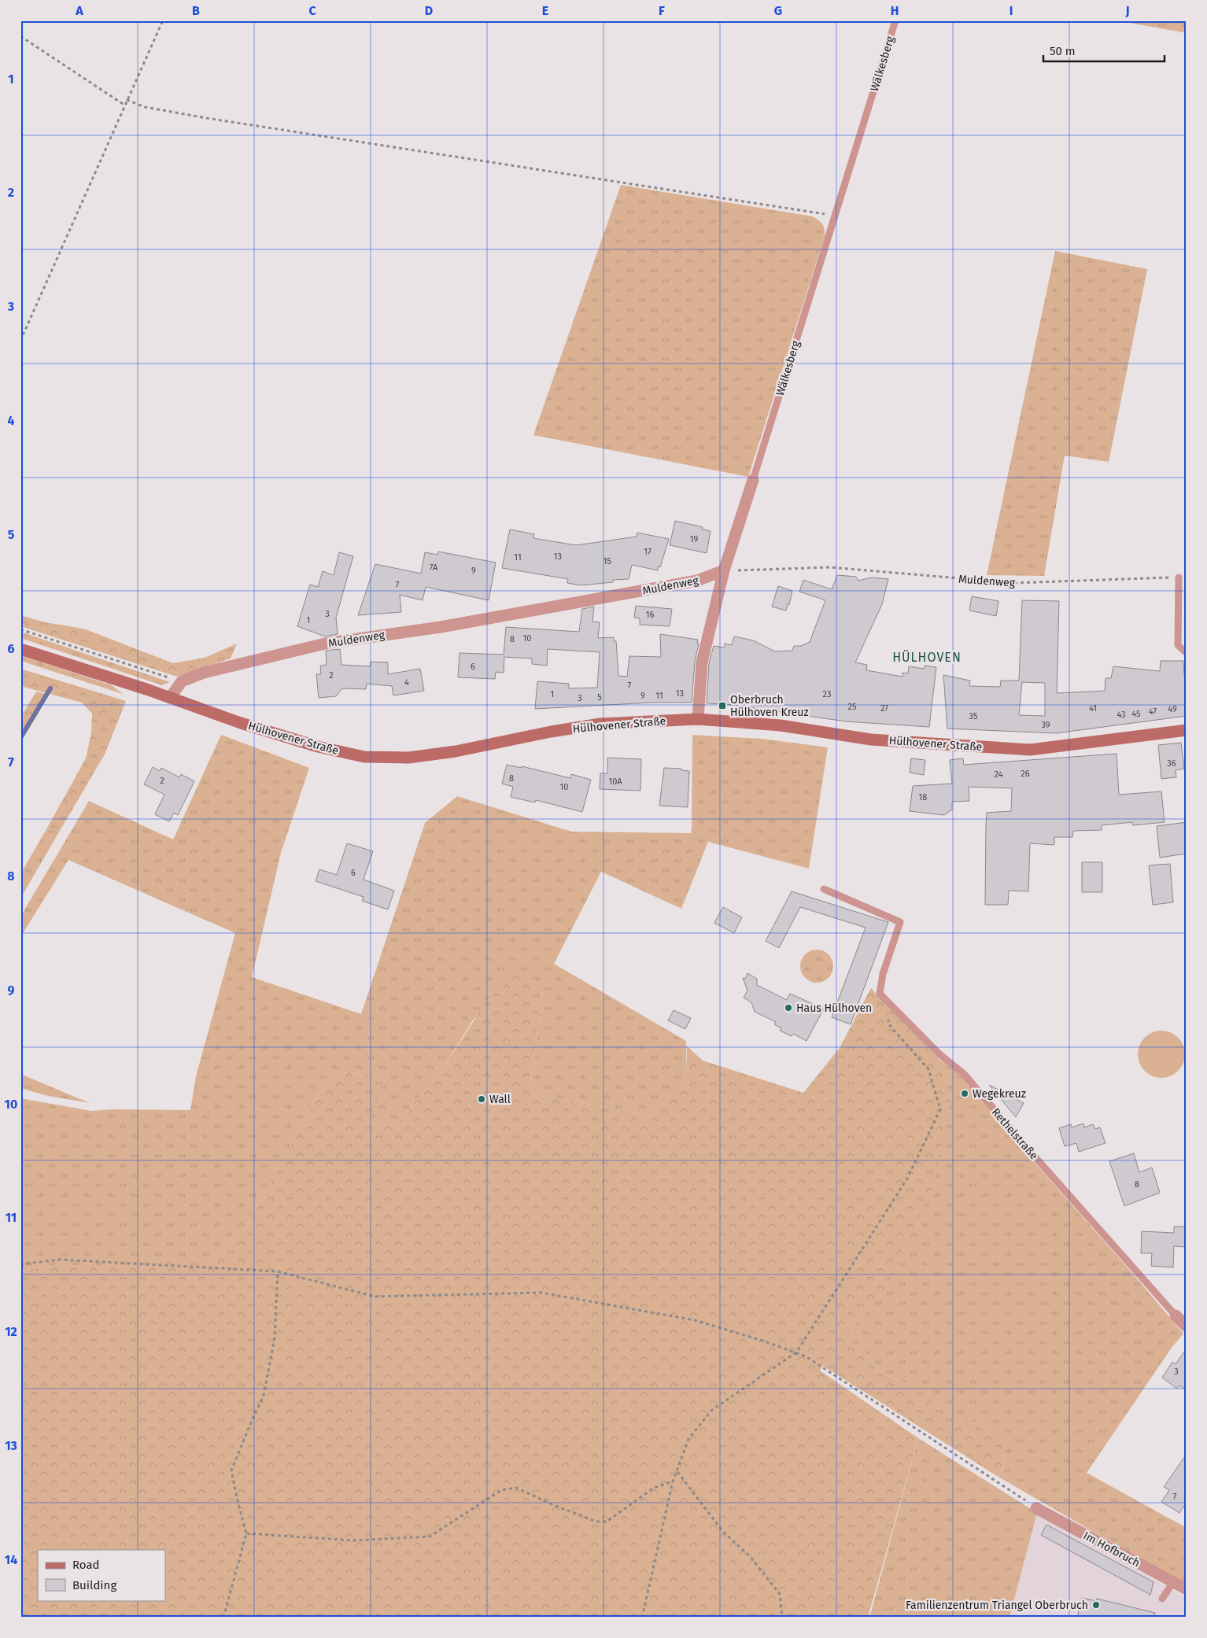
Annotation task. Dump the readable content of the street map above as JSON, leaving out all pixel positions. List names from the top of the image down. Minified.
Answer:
{"streets":{"main road":["Hülhovener Straße"],"street":["Wälkesberg","Muldenweg","Rethelstraße","Im Hofbruch"]},"crossings":[["Wälkesberg","Muldenweg"],["Wälkesberg","Hülhovener Straße"]],"districts":["HÜLHOVEN"],"places":{"transit":["Oberbruch Hülhoven Kreuz"],"other":["Haus Hülhoven","Wegekreuz","Wall","Familienzentrum Triangel Oberbruch"]},"house_numbers":["19","17","13","11","15","7A","9","7","3","16","1","10","8","6","2","4","7","13","1","23","9","11","5","3","25","27","41","49","47","45","43","35","39","36","26","24","8","2","10A","10","18","6","8","3","7"],"legend":["Road","Building"],"scale_bar":"50 m","grid":{"columns":["A","B","C","D","E","F","G","H","I","J"],"rows":["1","2","3","4","5","6","7","8","9","10","11","12","13","14"]}}
